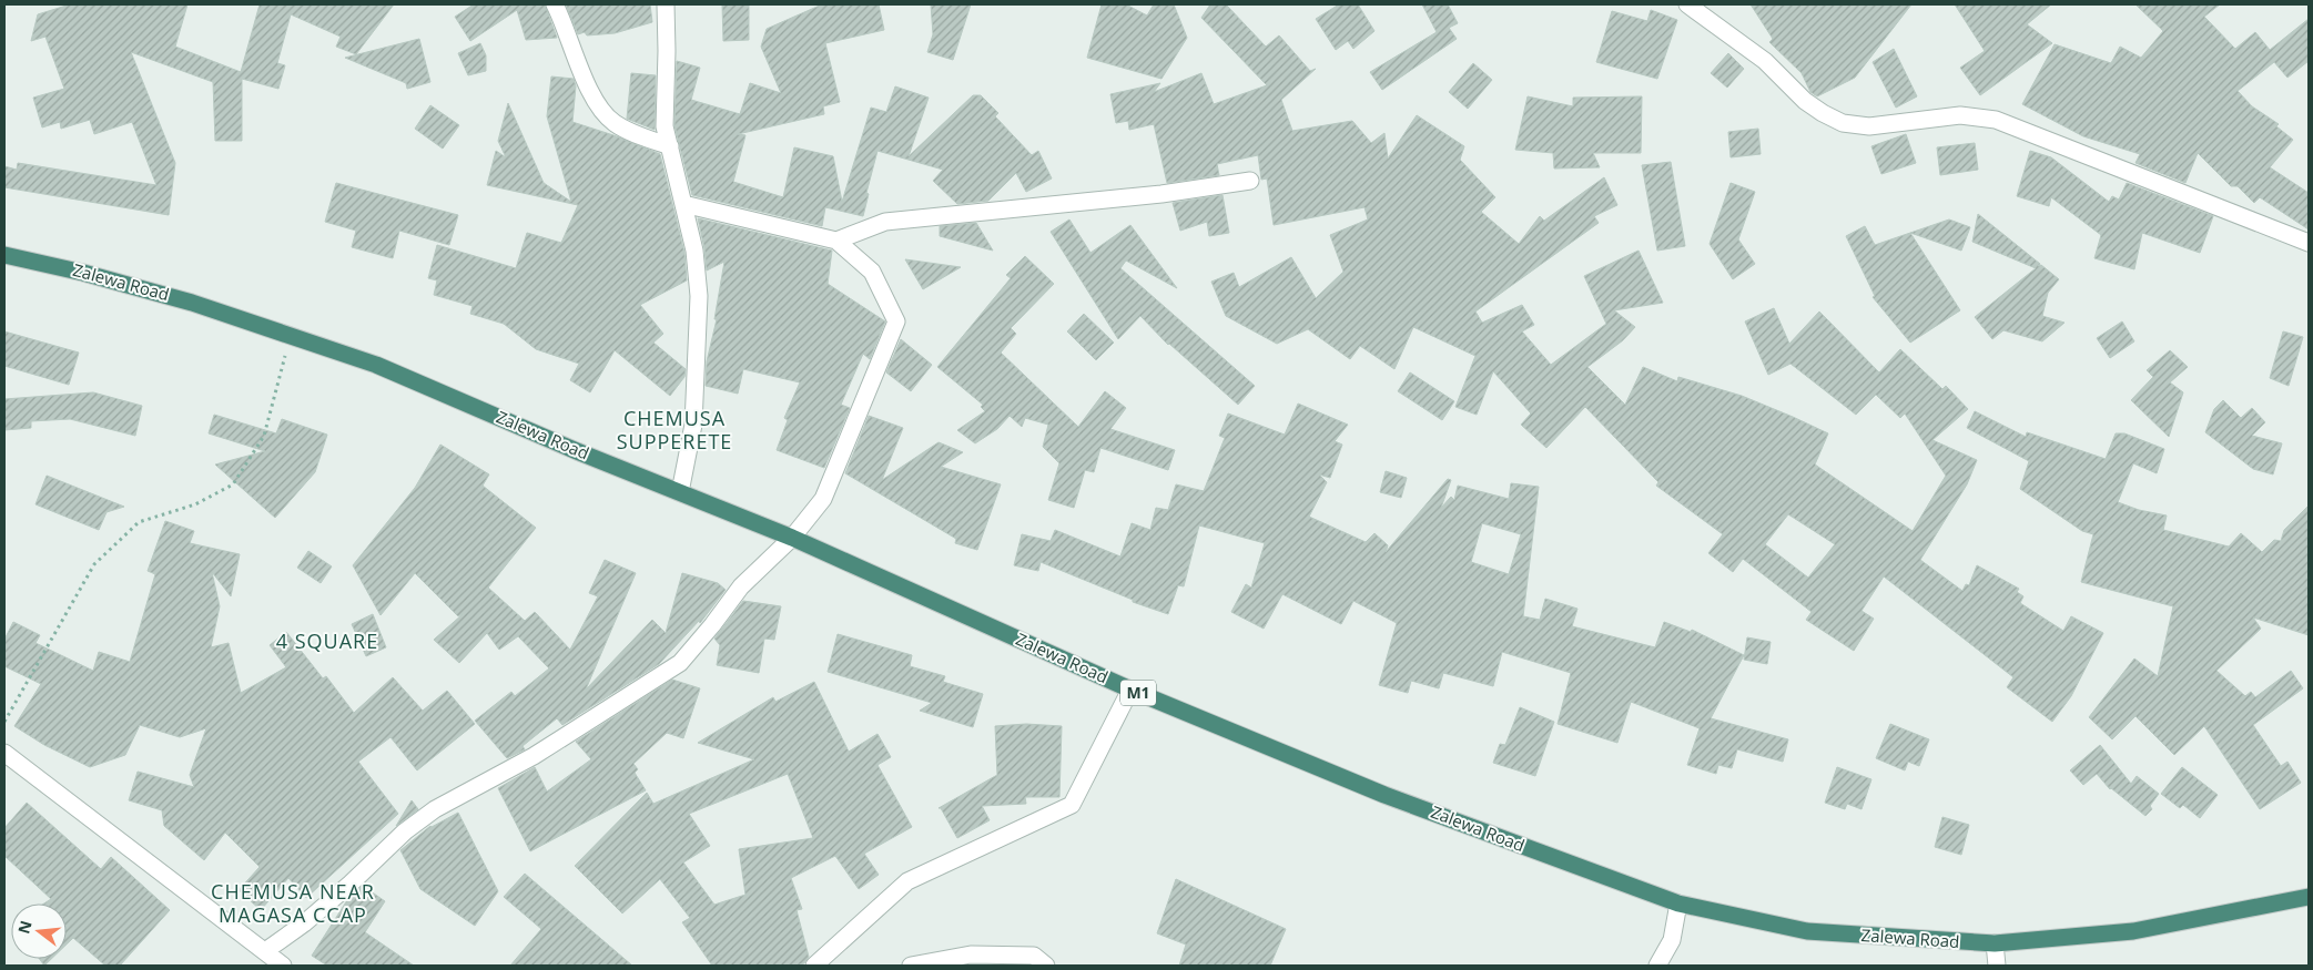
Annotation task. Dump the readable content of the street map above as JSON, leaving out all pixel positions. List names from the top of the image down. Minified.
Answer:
{"streets":{"highway":["Zalewa Road","M1"]},"districts":["CHEMUSA SUPPERETE","4 SQUARE","CHEMUSA NEAR MAGASA CCAP"],"north":"left"}
